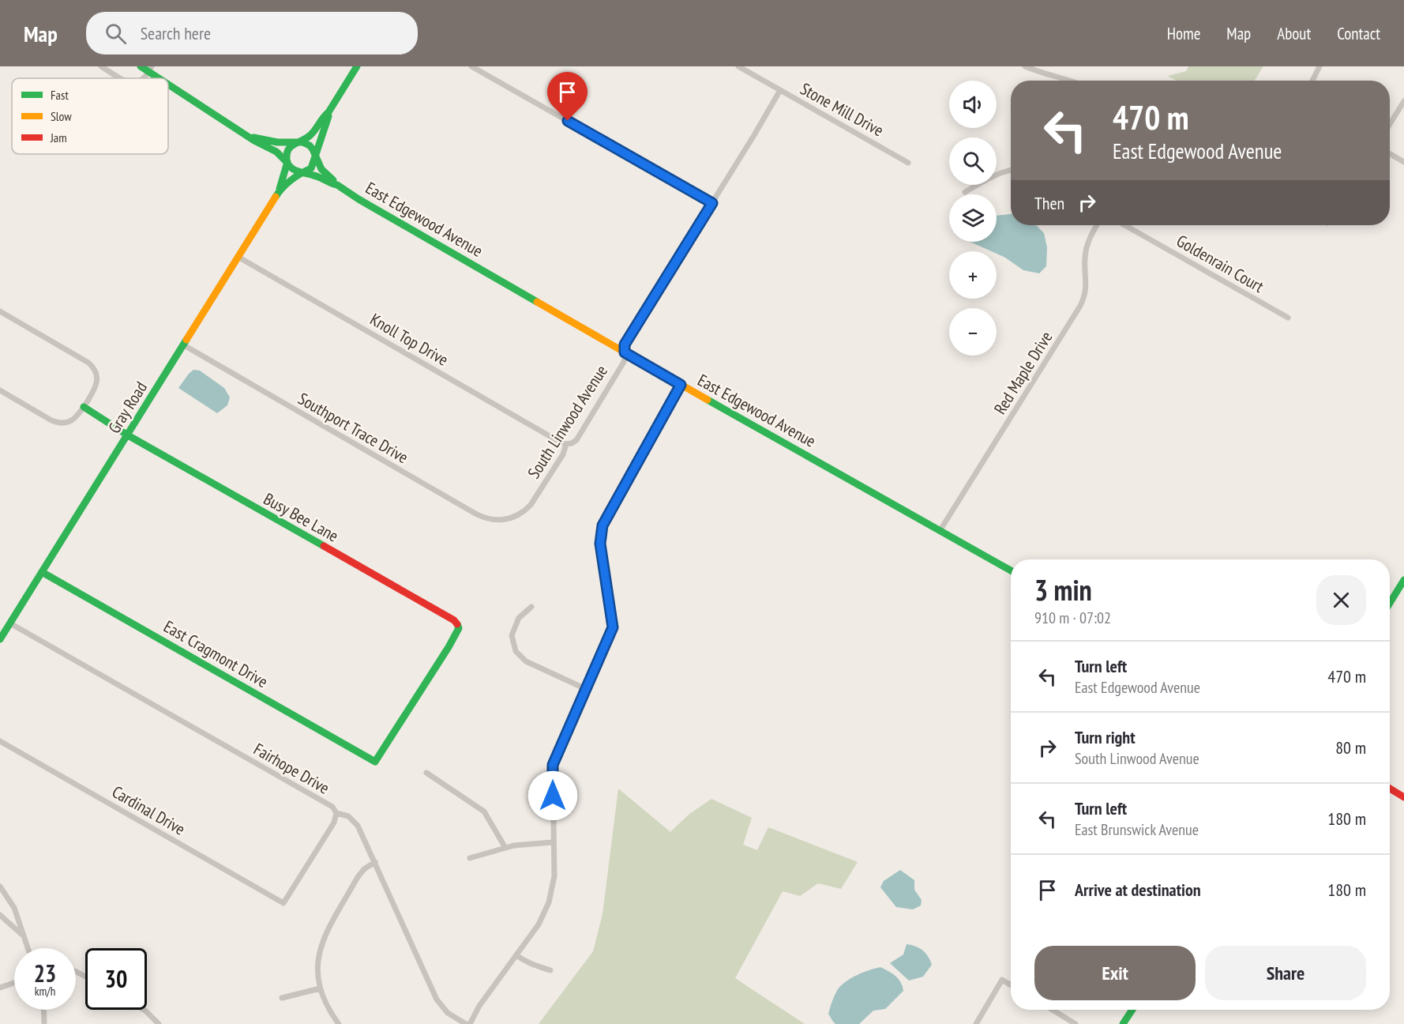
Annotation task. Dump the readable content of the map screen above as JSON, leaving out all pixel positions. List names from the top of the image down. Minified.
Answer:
{"streets":{"street":["Stone Mill Drive","East Edgewood Avenue","Goldenrain Court","Knoll Top Drive","Red Maple Drive","Gray Road","South Linwood Avenue","Southport Trace Drive","Busy Bee Lane","East Cragmont Drive","Fairhope Drive","Cardinal Drive"]},"crossings":[["Stone Mill Drive","South Linwood Avenue"],["East Edgewood Avenue","Red Maple Drive"],["East Edgewood Avenue","Gray Road"],["East Edgewood Avenue","South Linwood Avenue"],["Knoll Top Drive","Gray Road"],["Knoll Top Drive","South Linwood Avenue"],["Gray Road","Southport Trace Drive"],["Gray Road","Busy Bee Lane"],["Gray Road","East Cragmont Drive"],["Gray Road","Fairhope Drive"],["South Linwood Avenue","Southport Trace Drive"],["Busy Bee Lane","East Cragmont Drive"],["Fairhope Drive","Cardinal Drive"]],"legend":["Fast","Slow","Jam"],"page":{"header":"Map","search":"Search here","nav":["Home","Map","About","Contact"],"map_buttons":["+","−"],"turn":["470 m","East Edgewood Avenue"],"then":"Then","heading":["3 min","910 m · 07:02"],"list":[{"name":"Turn left","note":"East Edgewood Avenue","value":"470 m"},{"name":"Turn right","note":"South Linwood Avenue","value":"80 m"},{"name":"Turn left","note":"East Brunswick Avenue","value":"180 m"},{"name":"Arrive at destination","value":"180 m"}],"buttons":["Exit","Share"],"speed":"23 km/h","limit":"30"}}
